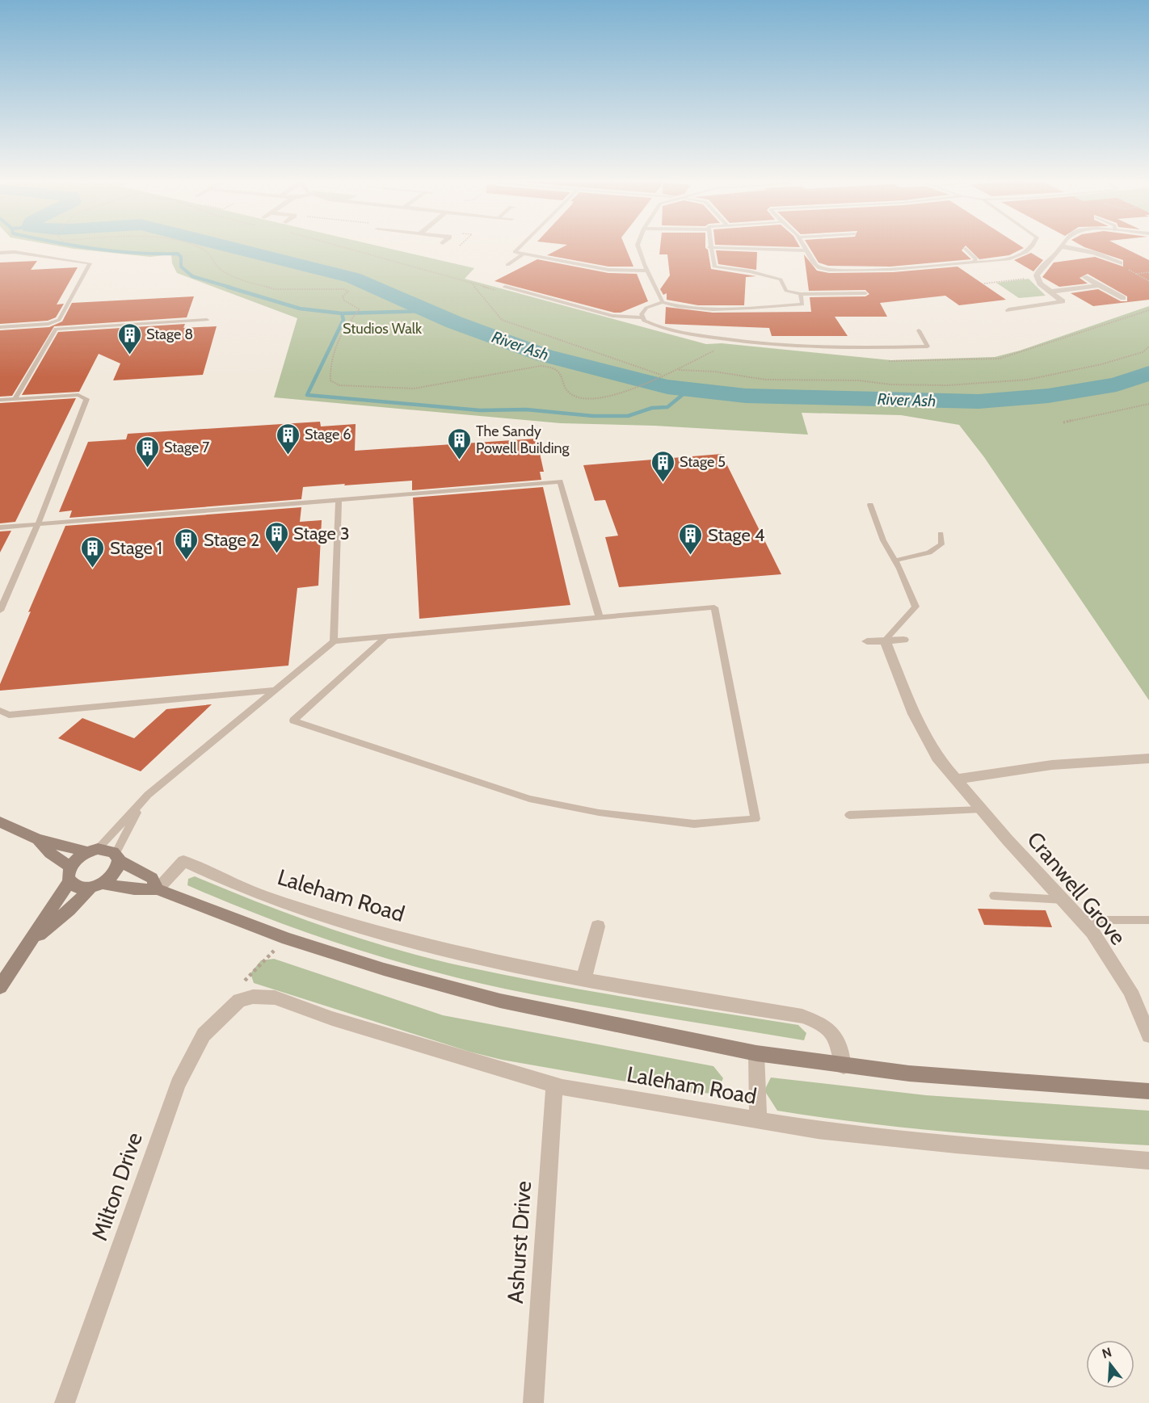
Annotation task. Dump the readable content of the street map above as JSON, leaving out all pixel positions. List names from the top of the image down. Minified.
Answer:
{"streets":{"street":["Cranwell Grove","Laleham Road","Milton Drive","Ashurst Drive"]},"crossings":[["Laleham Road","Milton Drive"],["Laleham Road","Ashurst Drive"]],"water":["River Ash"],"parks":["Studios Walk"],"places":{"building":["Stage 8","Stage 6","The Sandy Powell Building","Stage 7","Stage 5","Stage 3","Stage 4","Stage 2","Stage 1"]},"north":"top"}
